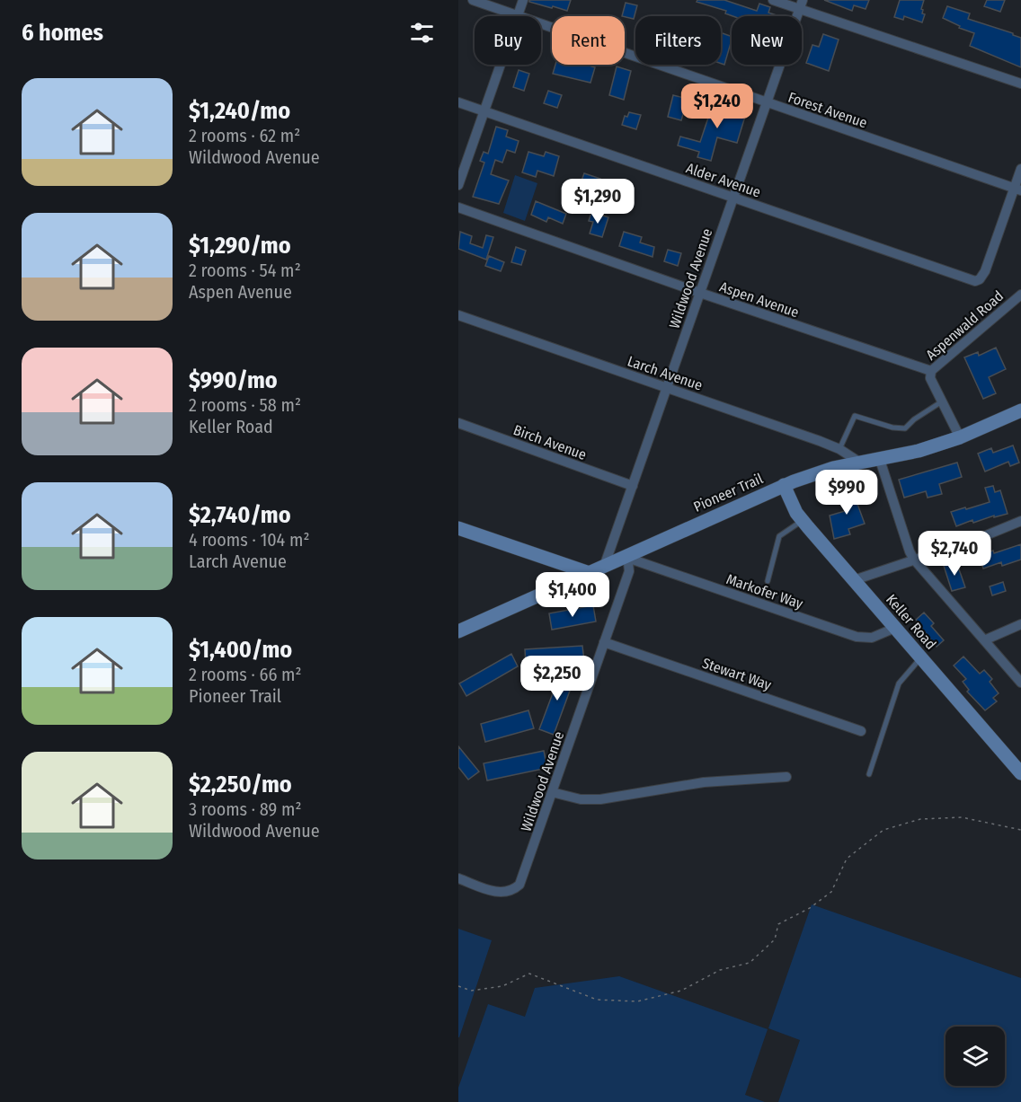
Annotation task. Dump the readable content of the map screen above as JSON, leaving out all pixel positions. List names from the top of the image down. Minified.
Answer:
{"streets":{"main road":["Pioneer Trail","Keller Road"],"street":["Forest Avenue","Alder Avenue","Wildwood Avenue","Aspen Avenue","Aspenwald Road","Larch Avenue","Birch Avenue","Markofer Way","Stewart Way"]},"crossings":[["Forest Avenue","Alder Avenue"],["Forest Avenue","Wildwood Avenue"],["Alder Avenue","Wildwood Avenue"],["Wildwood Avenue","Aspen Avenue"],["Wildwood Avenue","Larch Avenue"],["Wildwood Avenue","Birch Avenue"],["Wildwood Avenue","Pioneer Trail"],["Wildwood Avenue","Markofer Way"],["Wildwood Avenue","Stewart Way"],["Aspen Avenue","Aspenwald Road"],["Aspenwald Road","Pioneer Trail"],["Larch Avenue","Pioneer Trail"],["Pioneer Trail","Markofer Way"],["Pioneer Trail","Keller Road"],["Markofer Way","Keller Road"]],"page":{"heading":"6 homes","chip":["Buy","Rent","Filters","New"],"list":[{"name":"$1,240/mo","note":"2 rooms · 62 m² · Wildwood Avenue"},{"name":"$1,290/mo","note":"2 rooms · 54 m² · Aspen Avenue"},{"name":"$990/mo","note":"2 rooms · 58 m² · Keller Road"},{"name":"$2,740/mo","note":"4 rooms · 104 m² · Larch Avenue"},{"name":"$1,400/mo","note":"2 rooms · 66 m² · Pioneer Trail"},{"name":"$2,250/mo","note":"3 rooms · 89 m² · Wildwood Avenue"}],"price":["$1,240","$1,290","$990","$2,740","$1,400","$2,250"]}}
